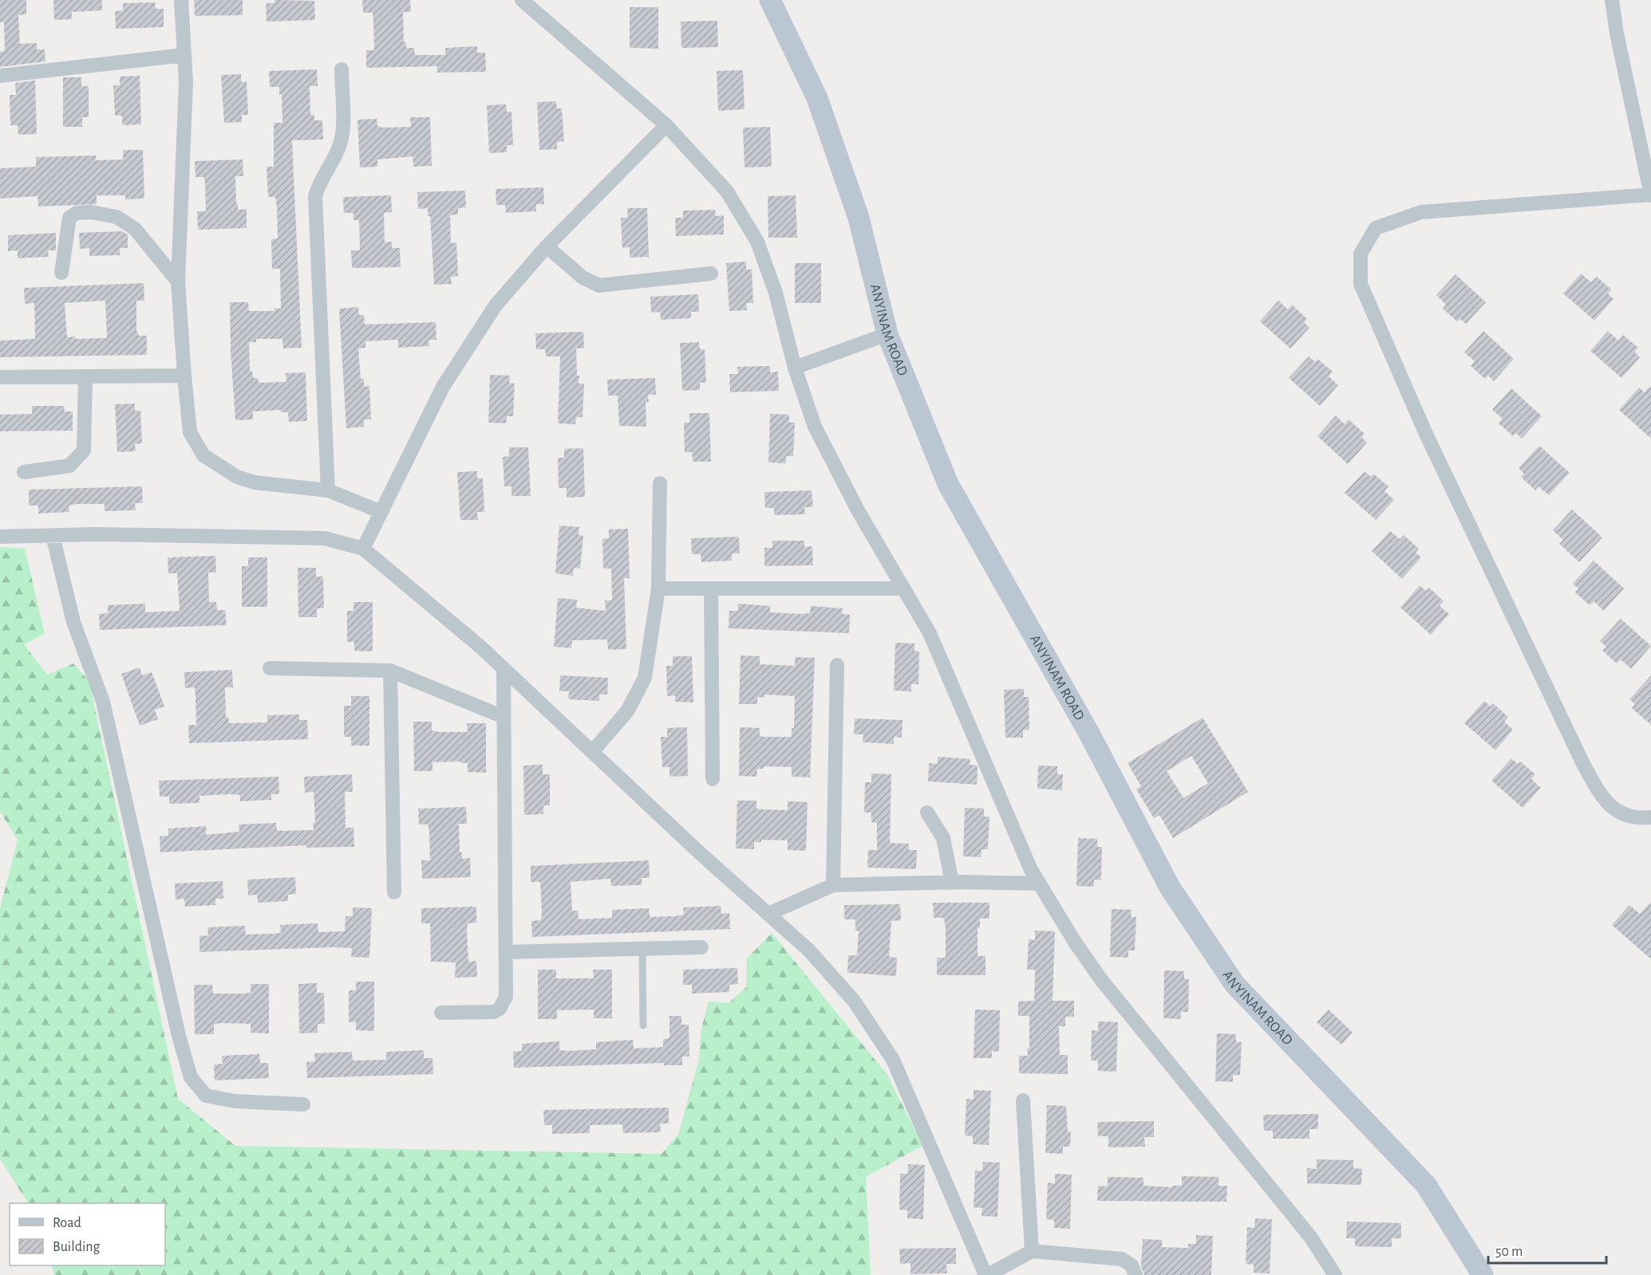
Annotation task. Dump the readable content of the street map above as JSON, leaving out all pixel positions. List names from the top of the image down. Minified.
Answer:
{"streets":{"street":["ANYINAM ROAD"]},"legend":["Road","Building"],"scale_bar":"50 m"}
